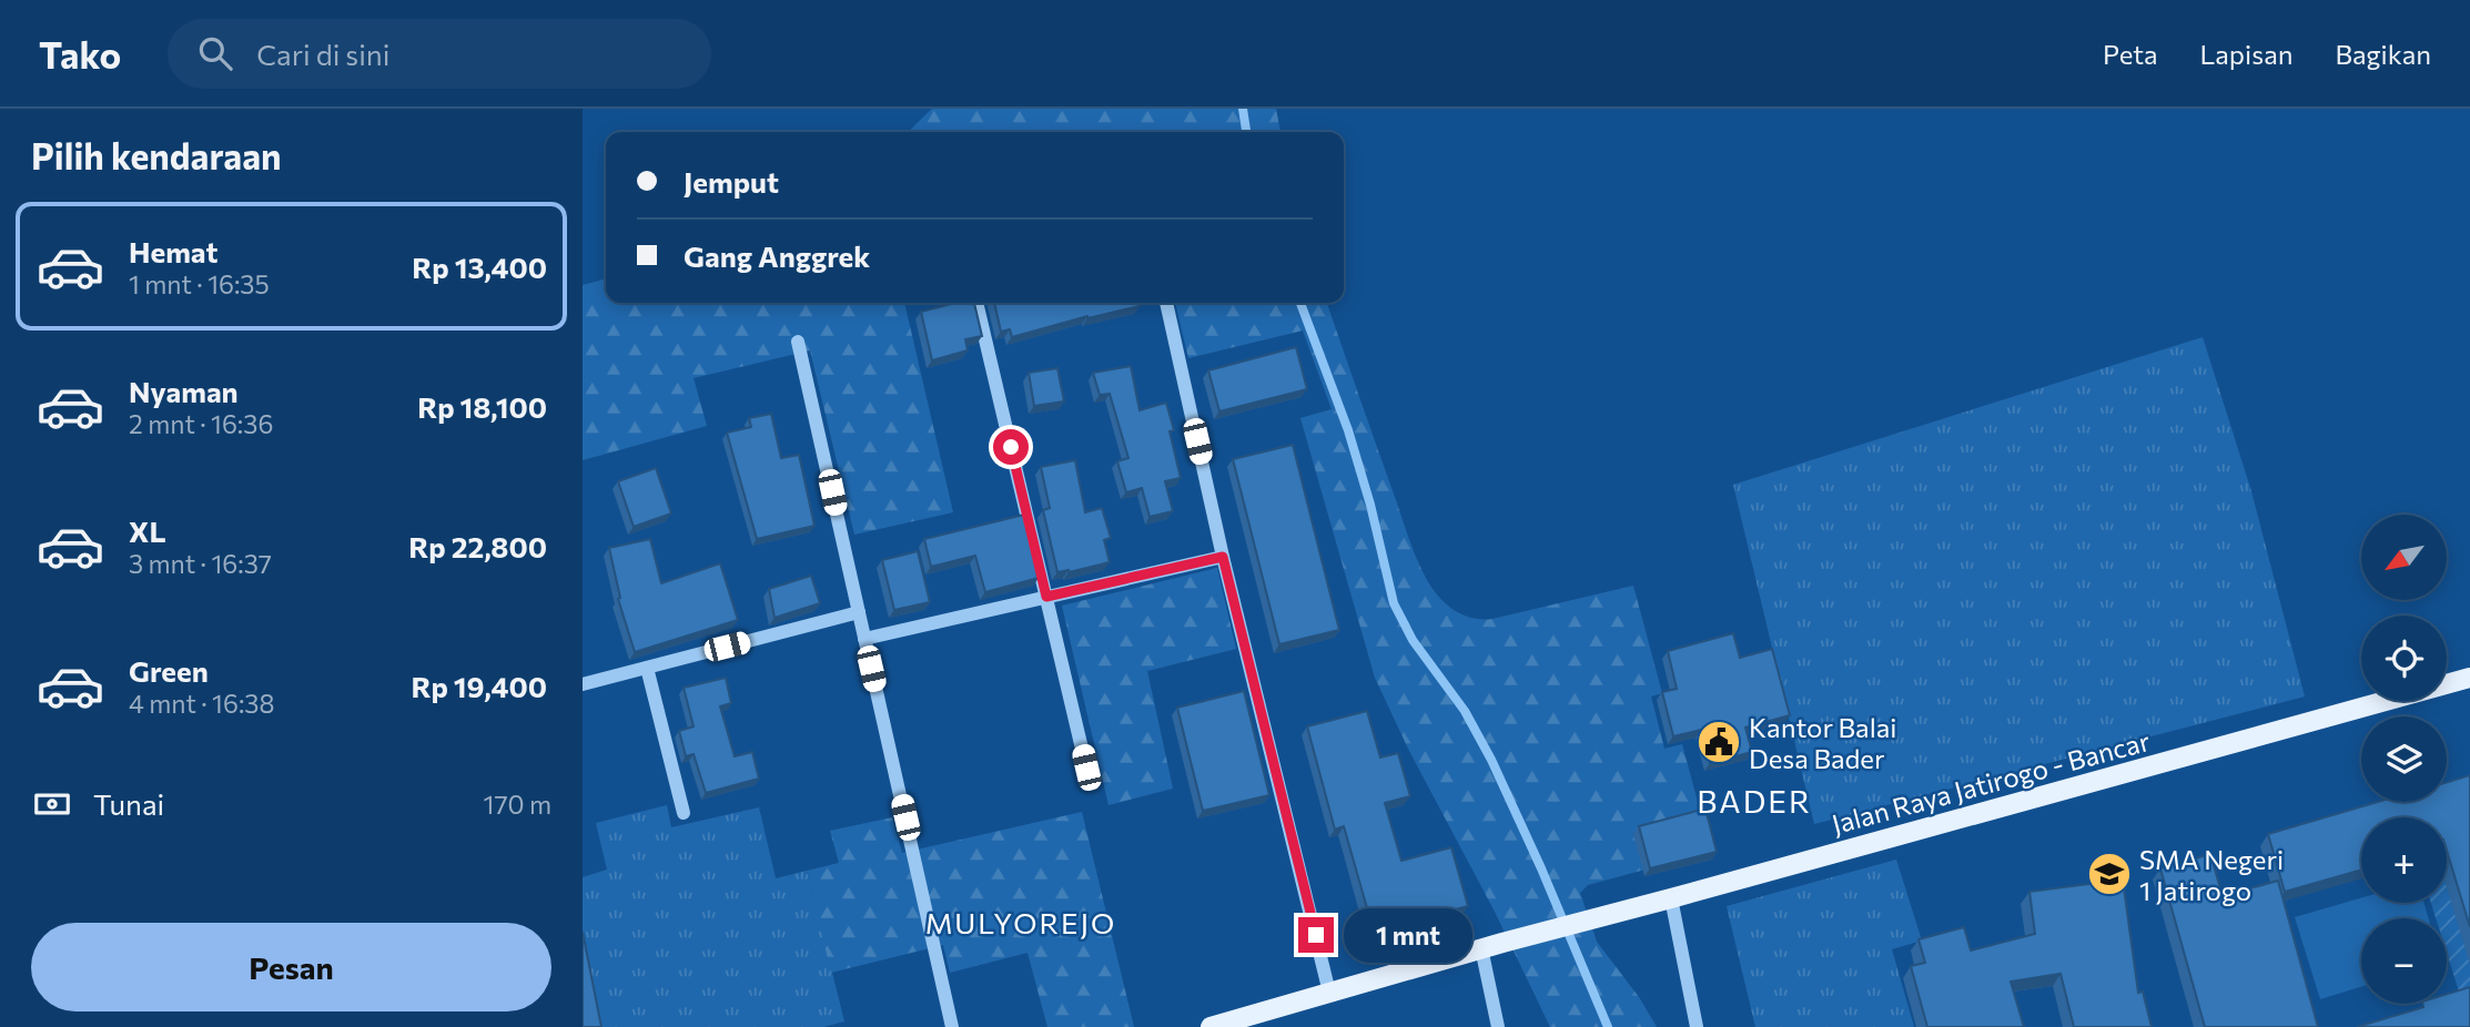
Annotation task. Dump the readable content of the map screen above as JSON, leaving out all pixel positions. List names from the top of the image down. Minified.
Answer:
{"streets":{"main road":["Jalan Raya Jatirogo - Bancar"]},"districts":["BADER","MULYOREJO"],"places":{"public building":["Kantor Balai Desa Bader"],"school or university":["SMA Negeri 1 Jatirogo"]},"north":"bottom left","page":{"header":"Tako","search":"Cari di sini","nav":["Peta","Lapisan","Bagikan"],"heading":"Pilih kendaraan","banner":["Jemput","Gang Anggrek"],"list":[{"name":"Hemat","note":"1 mnt · 16:35","value":"Rp 13,400"},{"name":"Nyaman","note":"2 mnt · 16:36","value":"Rp 18,100"},{"name":"XL","note":"3 mnt · 16:37","value":"Rp 22,800"},{"name":"Green","note":"4 mnt · 16:38","value":"Rp 19,400"}],"map_buttons":["+","−"],"pay":["Tunai","170 m"],"buttons":"Pesan","bubble":"1 mnt"}}
